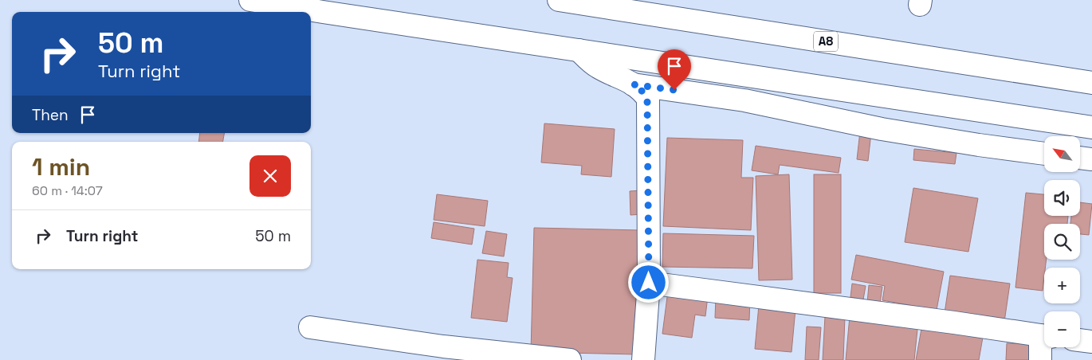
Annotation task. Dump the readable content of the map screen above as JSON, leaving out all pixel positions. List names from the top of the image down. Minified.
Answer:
{"streets":{"main road":["A8"]},"north":"top left","page":{"turn":["50 m","Turn right"],"then":"Then","map_buttons":["+","−"],"heading":["1 min","60 m · 14:07"],"list":[{"name":"Turn right","value":"50 m"}]}}
